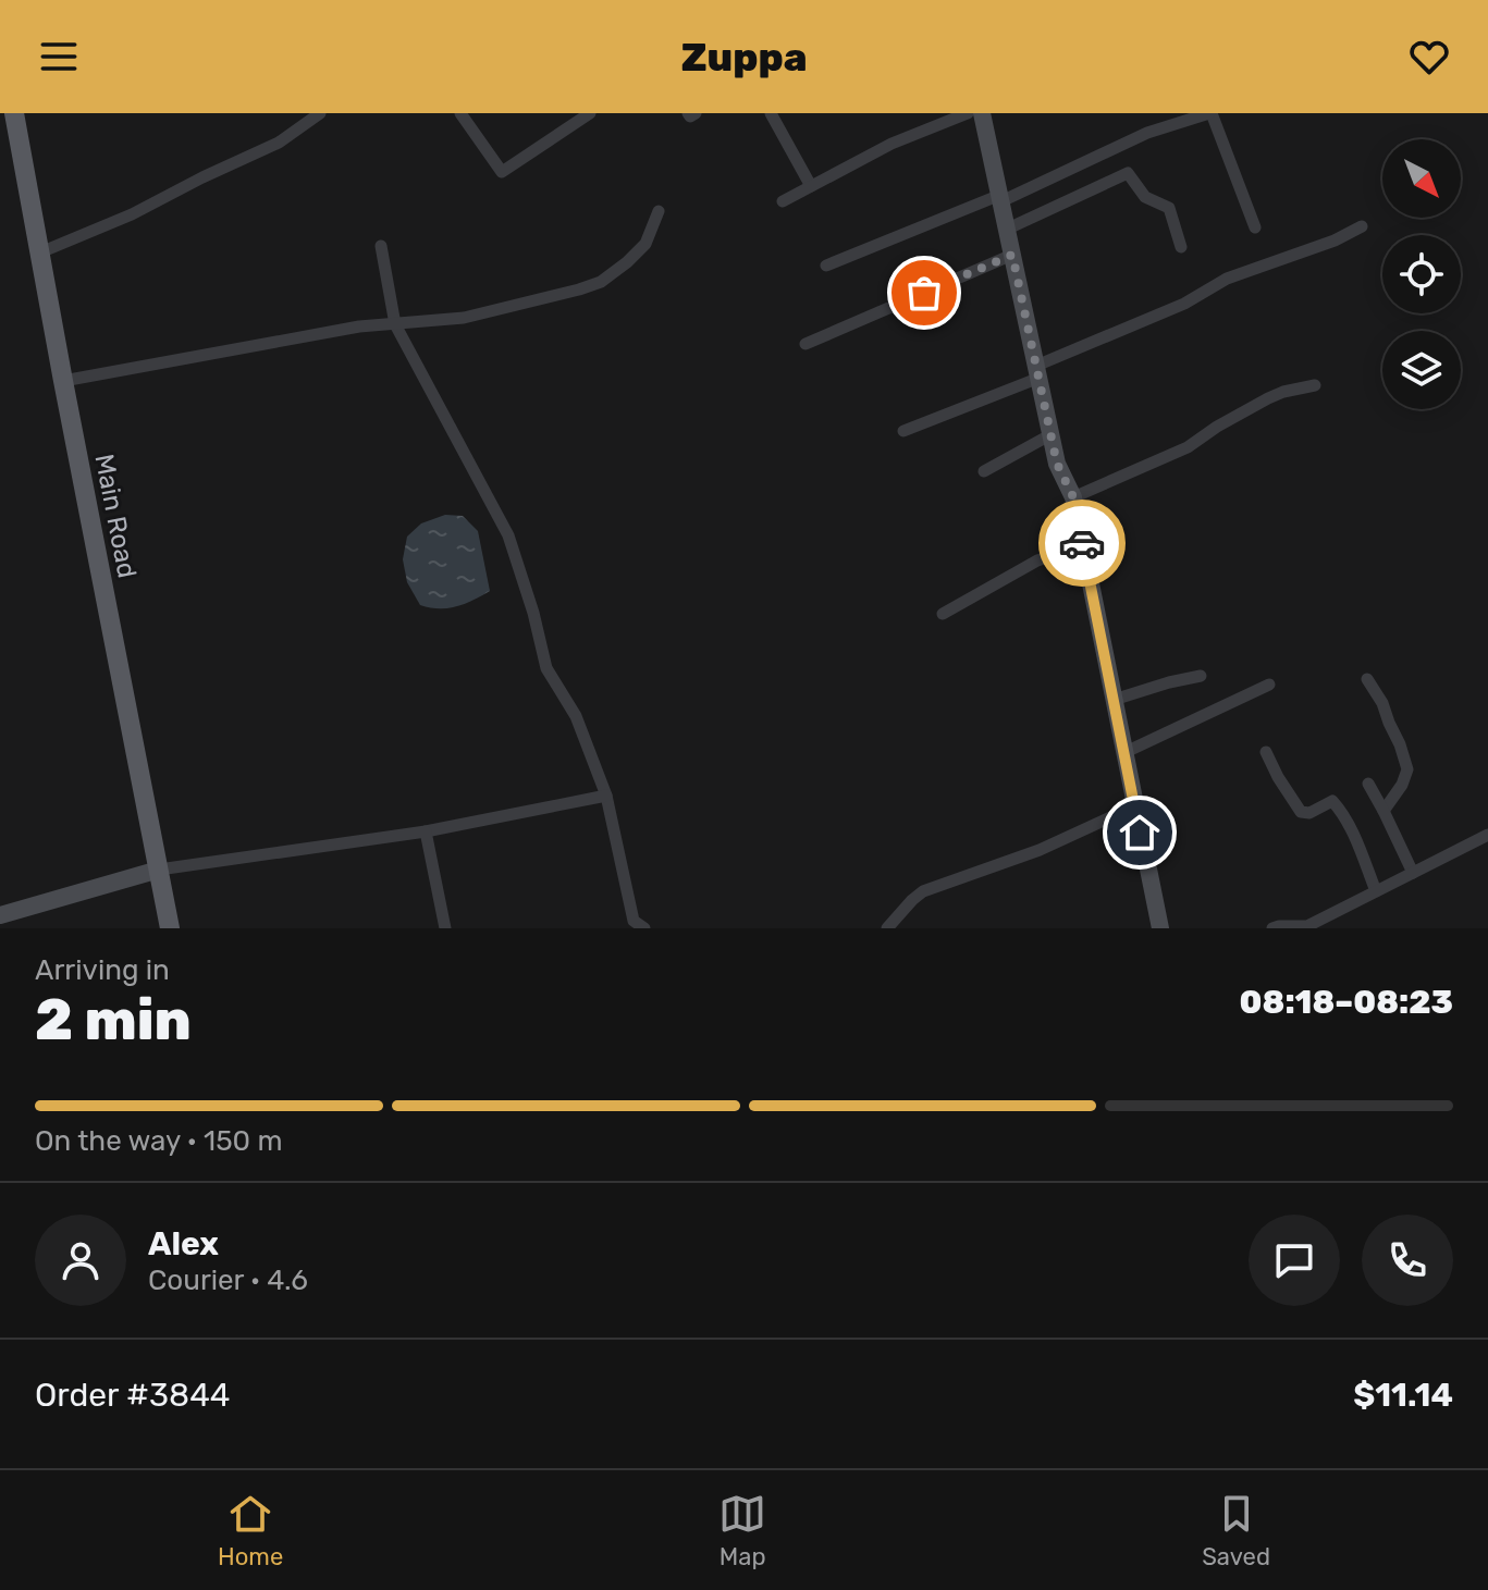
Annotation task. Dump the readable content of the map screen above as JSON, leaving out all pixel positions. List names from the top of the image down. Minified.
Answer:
{"streets":{"main road":["Main Road"]},"north":"bottom right","page":{"header":"Zuppa","heading":["2 min","Arriving in","08:18–08:23"],"panel":["Alex","Courier · 4.6","Order #3844","$11.14"],"bar":"On the way · 150 m","tabs":["Home","Map","Saved"]}}
